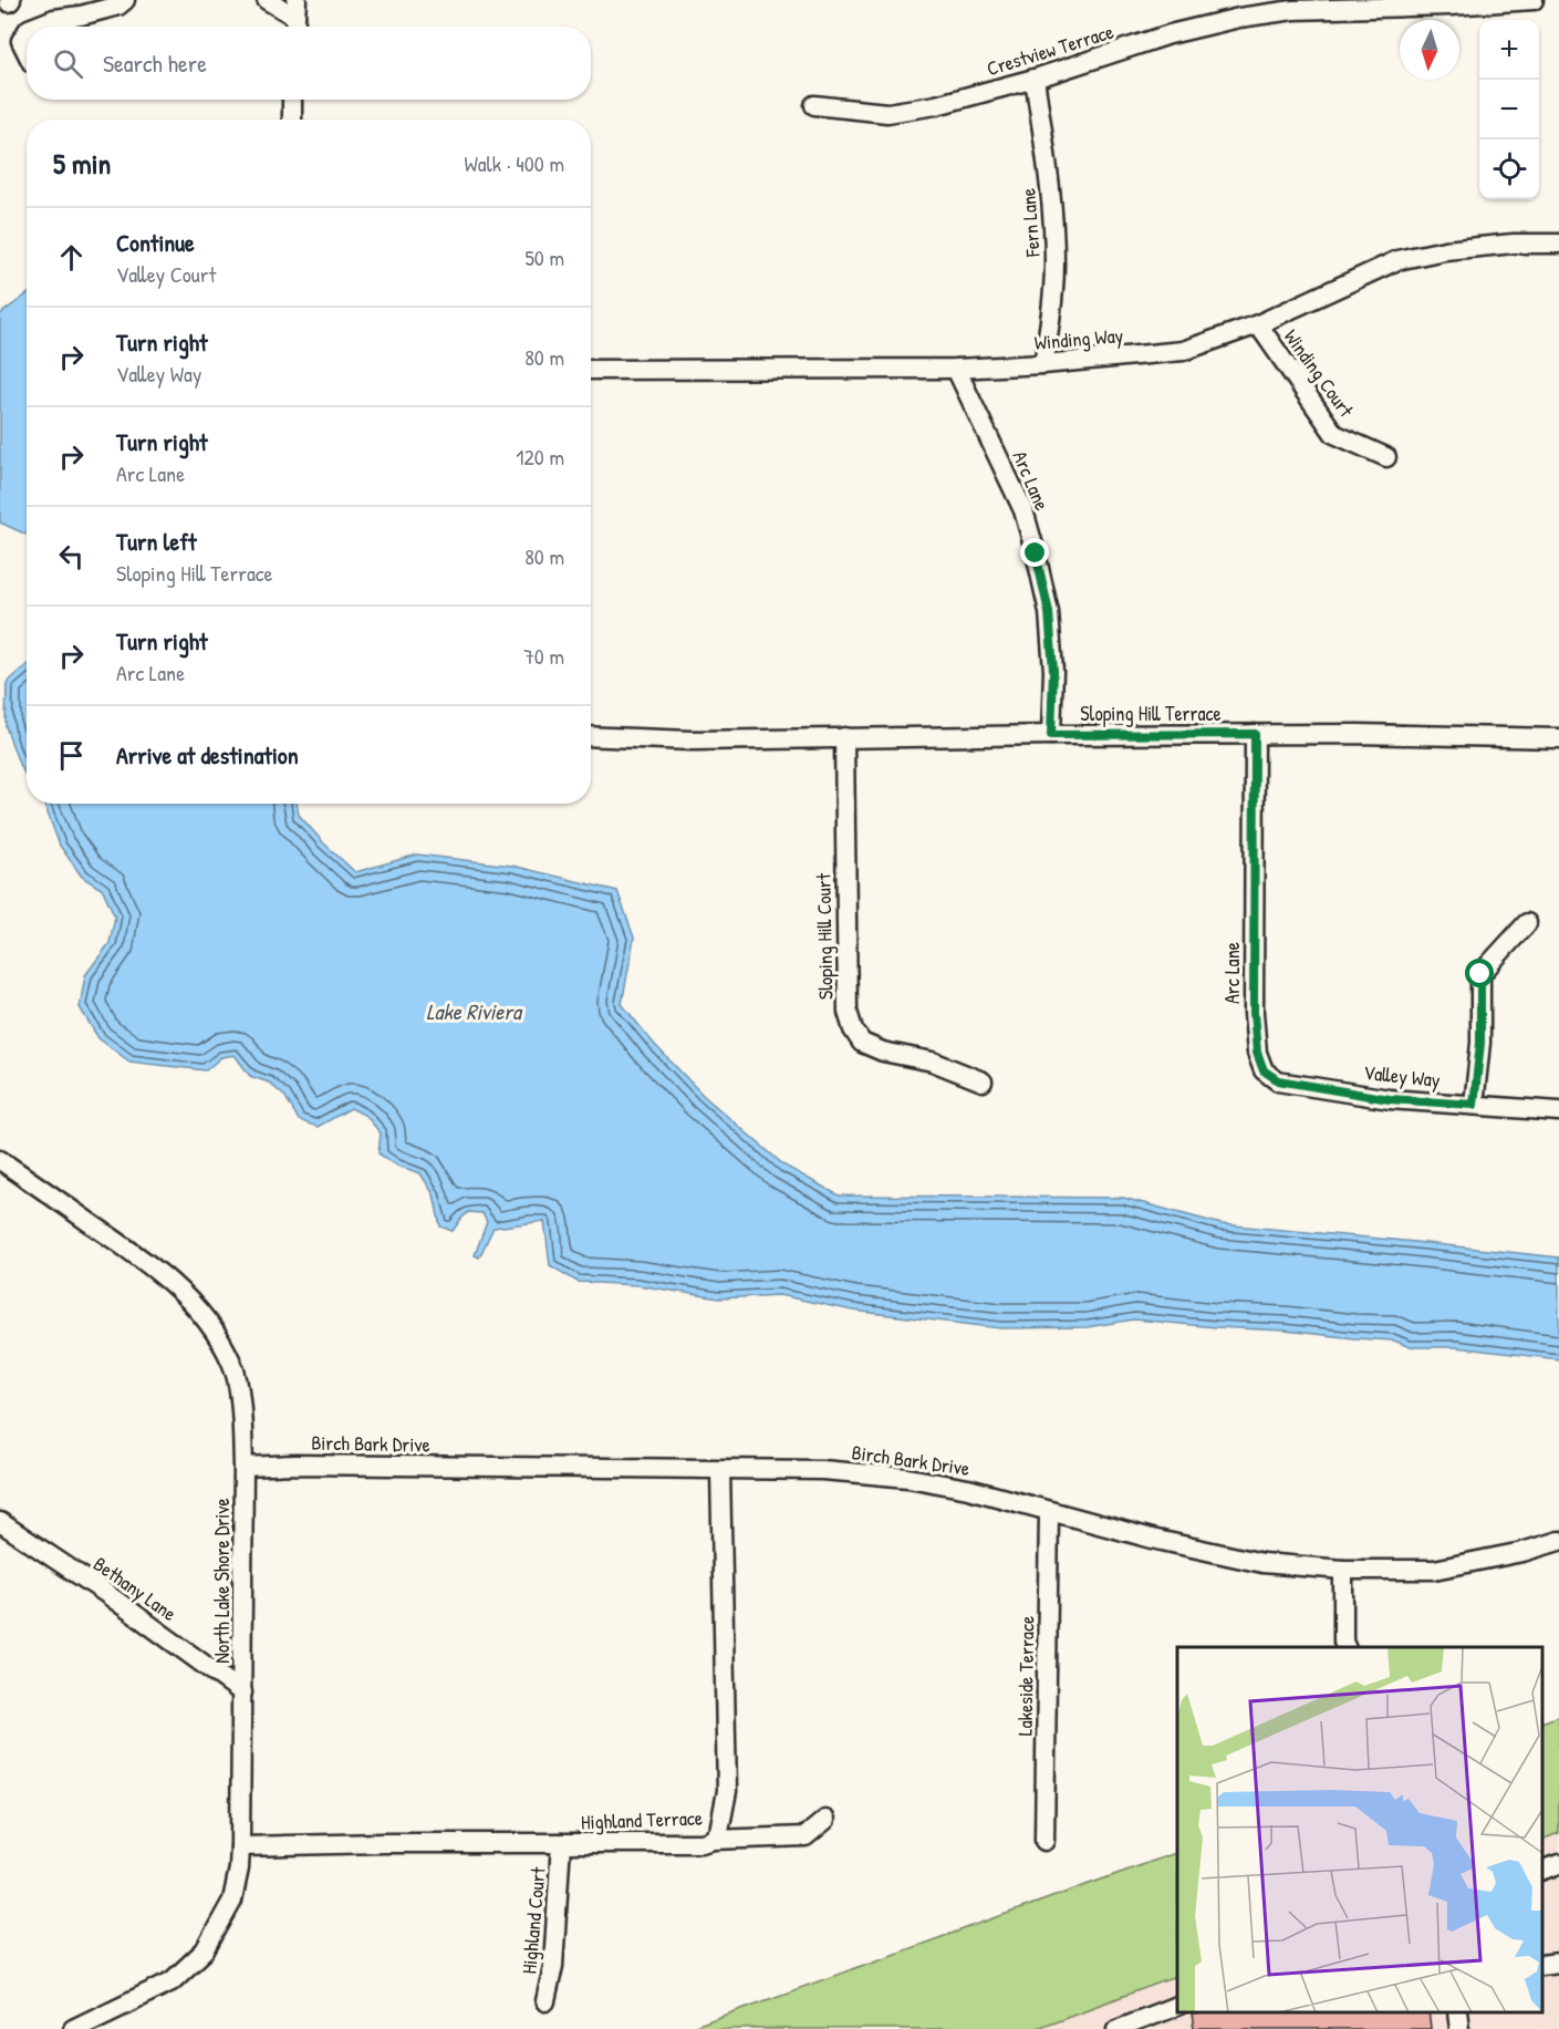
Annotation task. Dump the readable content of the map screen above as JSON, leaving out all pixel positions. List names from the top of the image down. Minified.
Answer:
{"streets":{"street":["Crestview Terrace","Fern Lane","Winding Way","Winding Court","Arc Lane","Sloping Hill Terrace","Sloping Hill Court","Valley Way","Birch Bark Drive","North Lake Shore Drive","Bethany Lane","Lakeside Terrace","Highland Terrace","Highland Court"]},"crossings":[["Crestview Terrace","Fern Lane"],["Fern Lane","Winding Way"],["Winding Way","Winding Court"],["Winding Way","Arc Lane"],["Arc Lane","Sloping Hill Terrace"],["Arc Lane","Valley Way"],["Sloping Hill Terrace","Sloping Hill Court"],["Birch Bark Drive","North Lake Shore Drive"],["Birch Bark Drive","Lakeside Terrace"],["Birch Bark Drive","Highland Terrace"],["North Lake Shore Drive","Bethany Lane"],["North Lake Shore Drive","Highland Terrace"],["Highland Terrace","Highland Court"]],"water":["Lake Riviera"],"north":"bottom","page":{"map_buttons":["+","−"],"search":"Search here","heading":["5 min","Walk · 400 m"],"list":[["Continue","Valley Court","50 m"],["Turn right","Valley Way","80 m"],["Turn right","Arc Lane","120 m"],["Turn left","Sloping Hill Terrace","80 m"],["Turn right","Arc Lane","70 m"],"Arrive at destination"]}}
